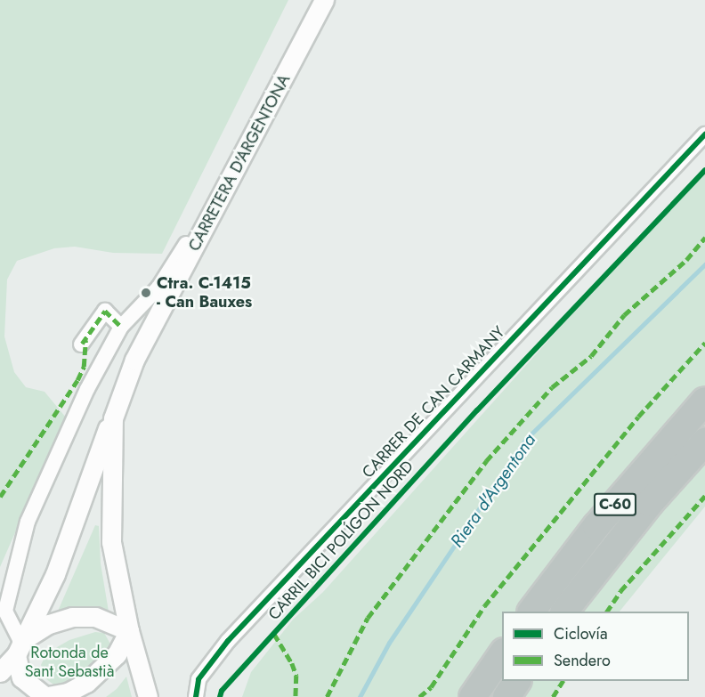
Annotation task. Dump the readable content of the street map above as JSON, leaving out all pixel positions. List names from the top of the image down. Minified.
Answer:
{"streets":{"highway":["C-60"],"street":["CARRETERA D'ARGENTONA","CARRER DE CAN CARMANY"],"cycle path":["CARRIL BICI POLÍGON NORD"]},"water":["Riera d'Argentona"],"parks":["Rotonda de Sant Sebastià"],"places":["Ctra. C-1415 - Can Bauxes"],"legend":["Ciclovía","Sendero"]}
